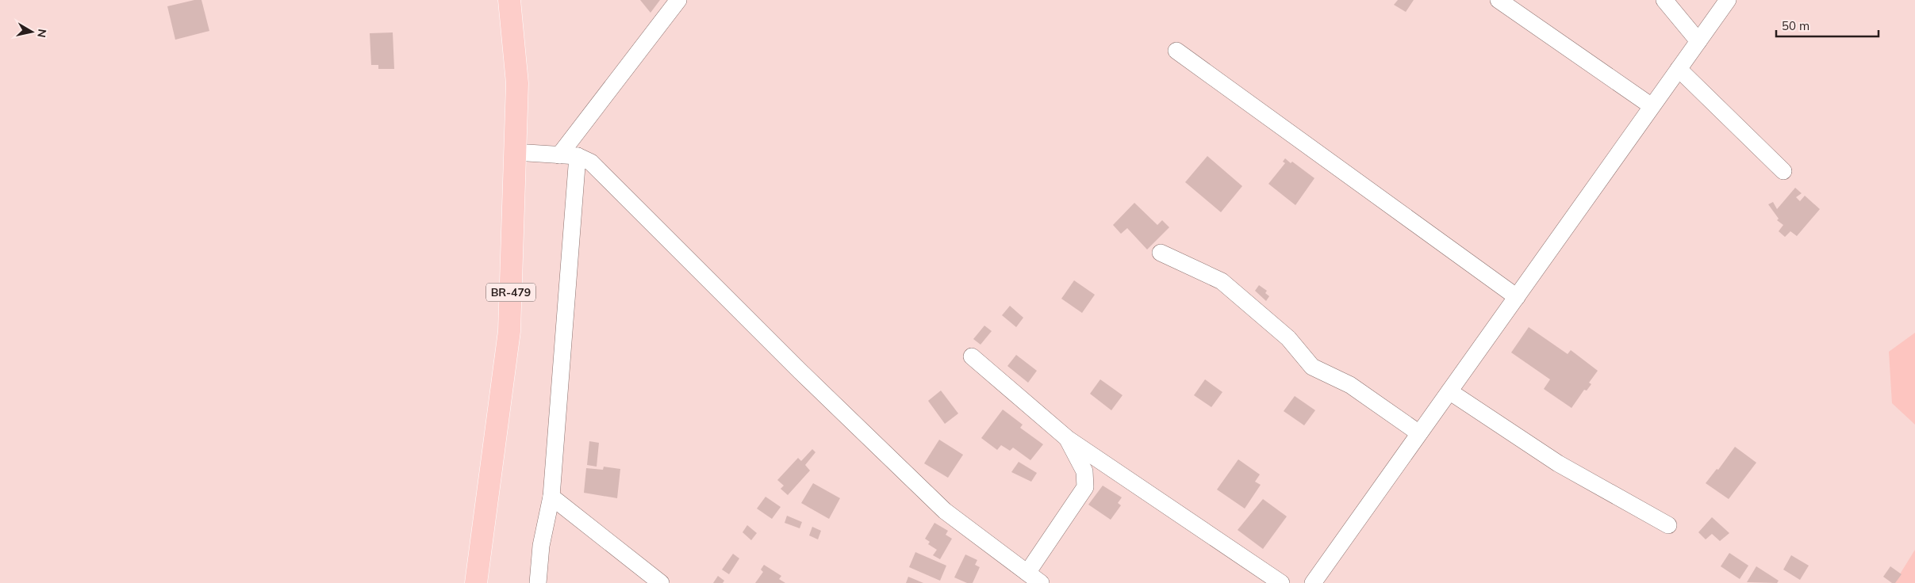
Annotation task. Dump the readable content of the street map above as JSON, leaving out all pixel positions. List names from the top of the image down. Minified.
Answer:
{"streets":{"main road":["BR-479"]},"scale_bar":"50 m","north":"right"}
